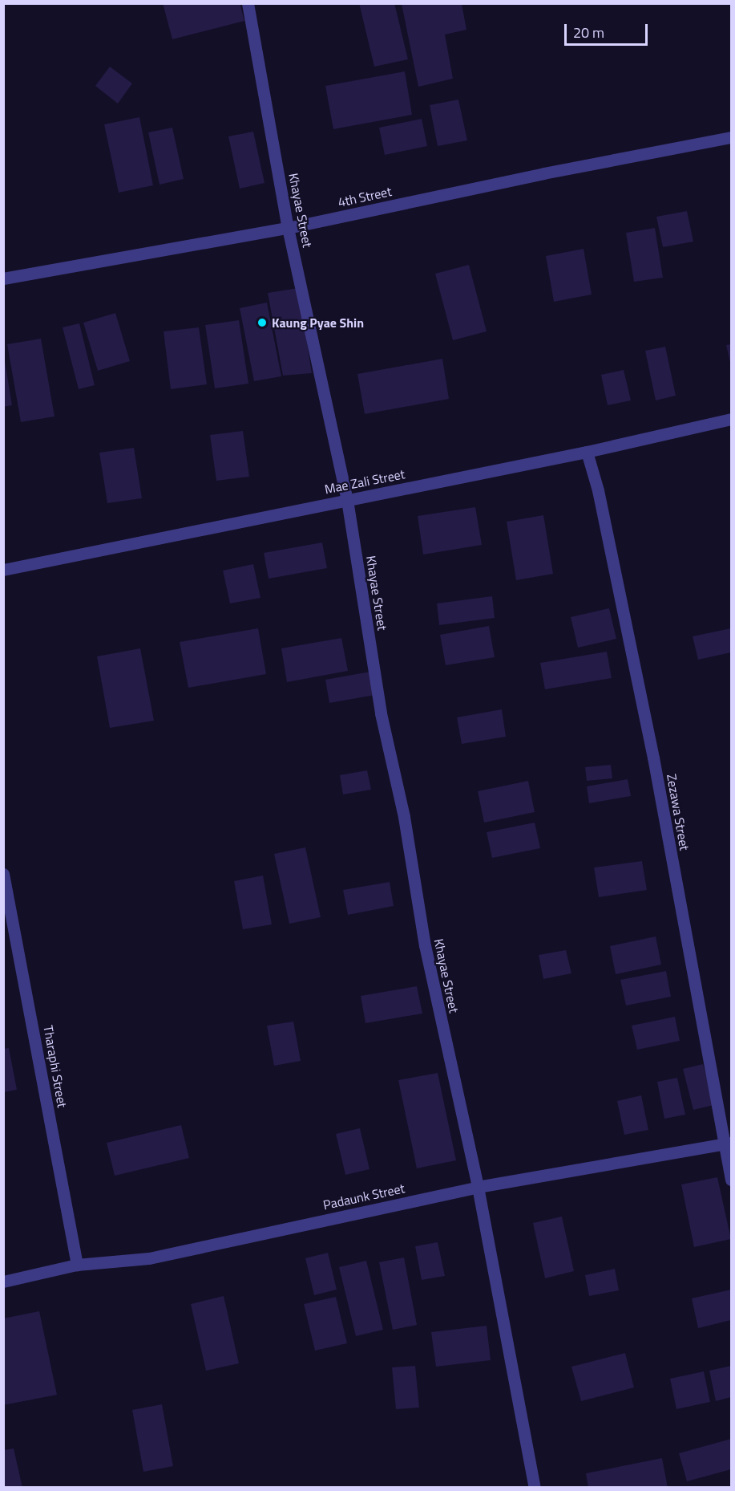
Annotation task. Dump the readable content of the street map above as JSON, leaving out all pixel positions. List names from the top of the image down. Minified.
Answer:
{"streets":{"street":["4th Street","Khayae Street","Mae Zali Street","Zezawa Street","Tharaphi Street","Padaunk Street"]},"crossings":[["4th Street","Khayae Street"],["Khayae Street","Mae Zali Street"],["Khayae Street","Padaunk Street"],["Mae Zali Street","Zezawa Street"],["Zezawa Street","Padaunk Street"],["Tharaphi Street","Padaunk Street"]],"places":["Kaung Pyae Shin"],"scale_bar":"20 m"}
